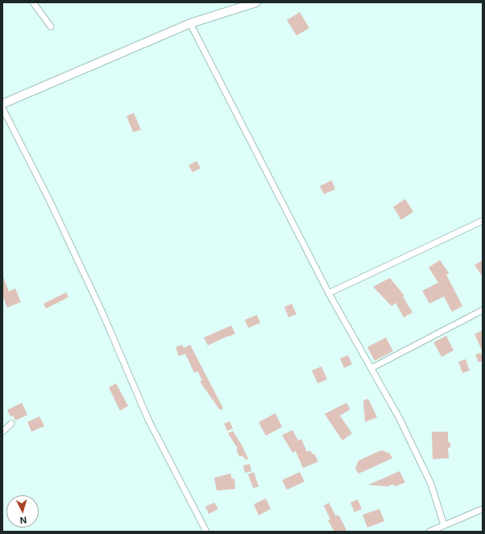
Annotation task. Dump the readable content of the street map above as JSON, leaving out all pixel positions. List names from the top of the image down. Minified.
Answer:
{"north":"bottom"}
